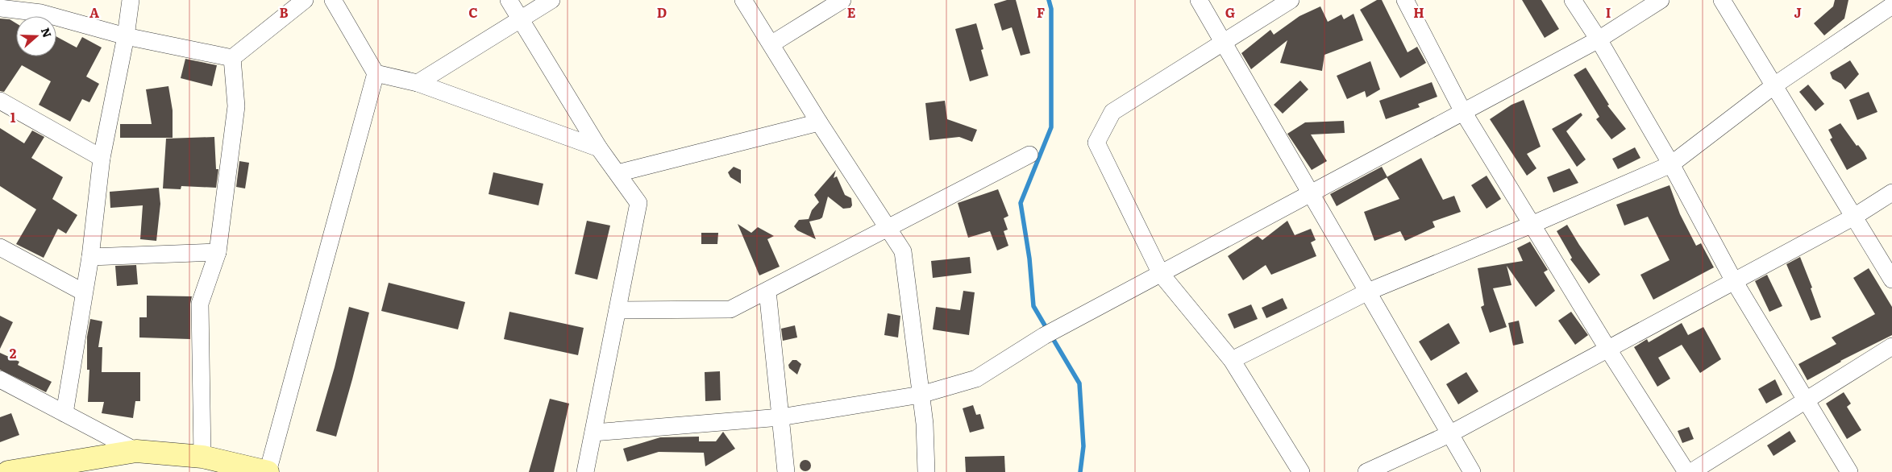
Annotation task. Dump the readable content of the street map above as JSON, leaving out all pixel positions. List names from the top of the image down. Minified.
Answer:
{"north":"right","grid":{"columns":["A","B","C","D","E","F","G","H","I","J"],"rows":["1","2"]}}
